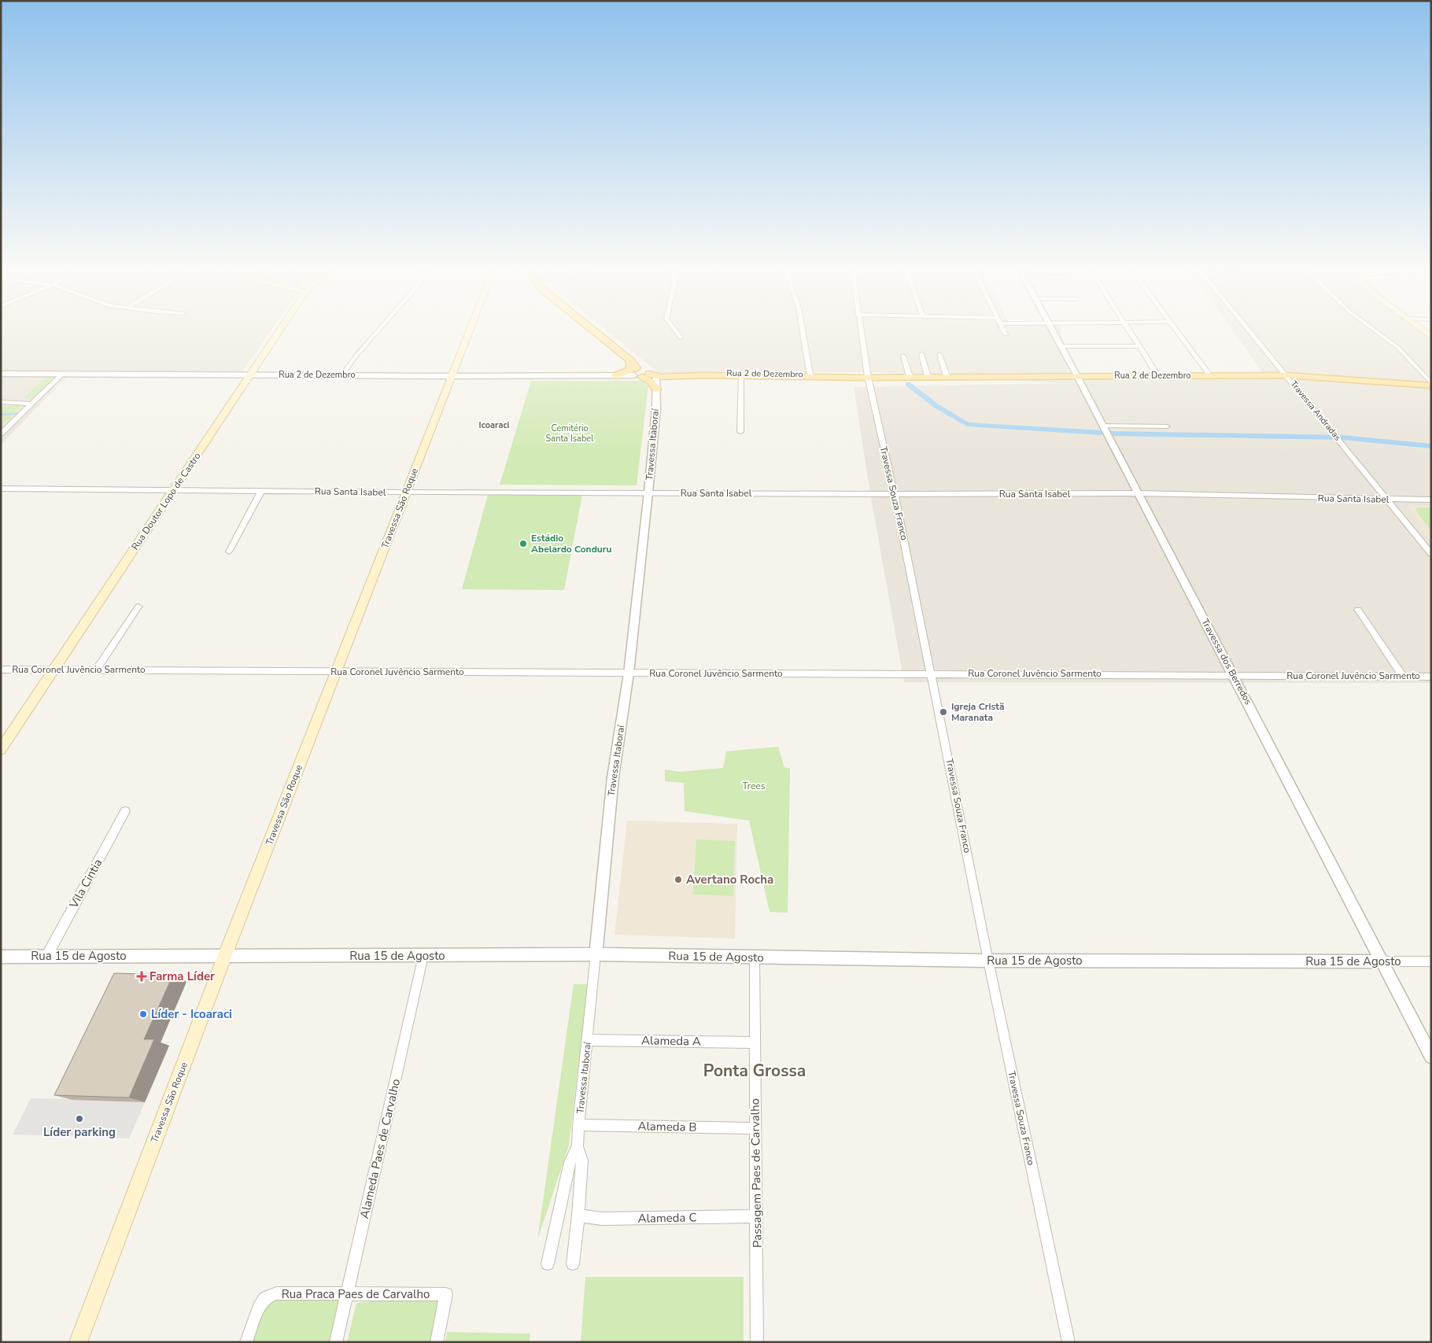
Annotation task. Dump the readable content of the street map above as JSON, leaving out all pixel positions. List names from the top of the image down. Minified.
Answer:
{"streets":{"main road":["Rua 2 de Dezembro","Rua Doutor Lopo de Castro","Travessa São Roque"],"street":["Travessa Andradas","Travessa Itaboraí","Rua Santa Isabel","Travessa Souza Franco","Travessa dos Berredos","Rua Coronel Juvêncio Sarmento","Vila Cintia","Rua 15 de Agosto","Alameda A","Alameda B","Alameda Paes de Carvalho","Passagem Paes de Carvalho","Alameda C","Rua Praca Paes de Carvalho"]},"crossings":[["Rua 2 de Dezembro","Travessa Andradas"],["Rua 2 de Dezembro","Travessa Itaboraí"],["Rua 2 de Dezembro","Travessa Souza Franco"],["Rua 2 de Dezembro","Rua Doutor Lopo de Castro"],["Rua 2 de Dezembro","Travessa São Roque"],["Rua 2 de Dezembro","Travessa dos Berredos"],["Travessa Andradas","Rua Santa Isabel"],["Travessa Itaboraí","Rua Santa Isabel"],["Travessa Itaboraí","Rua Coronel Juvêncio Sarmento"],["Travessa Itaboraí","Rua 15 de Agosto"],["Travessa Itaboraí","Alameda A"],["Travessa Itaboraí","Alameda B"],["Travessa Itaboraí","Alameda C"],["Rua Santa Isabel","Travessa Souza Franco"],["Rua Santa Isabel","Rua Doutor Lopo de Castro"],["Rua Santa Isabel","Travessa São Roque"],["Rua Santa Isabel","Travessa dos Berredos"],["Travessa Souza Franco","Rua Coronel Juvêncio Sarmento"],["Travessa Souza Franco","Rua 15 de Agosto"],["Rua Doutor Lopo de Castro","Rua Coronel Juvêncio Sarmento"],["Travessa São Roque","Rua Coronel Juvêncio Sarmento"],["Travessa São Roque","Rua 15 de Agosto"],["Travessa dos Berredos","Rua Coronel Juvêncio Sarmento"],["Travessa dos Berredos","Rua 15 de Agosto"],["Vila Cintia","Rua 15 de Agosto"],["Rua 15 de Agosto","Alameda Paes de Carvalho"],["Rua 15 de Agosto","Passagem Paes de Carvalho"],["Alameda A","Passagem Paes de Carvalho"],["Alameda B","Passagem Paes de Carvalho"],["Alameda Paes de Carvalho","Rua Praca Paes de Carvalho"],["Passagem Paes de Carvalho","Alameda C"]],"districts":["Icoaraci","Ponta Grossa"],"parks":["Cemitério Santa Isabel","Trees"],"places":{"other":["Estádio Abelardo Conduru","Igreja Cristã Maranata","Avertano Rocha","Líder - Icoaraci","Líder parking"],"health":["Farma Líder"]}}
